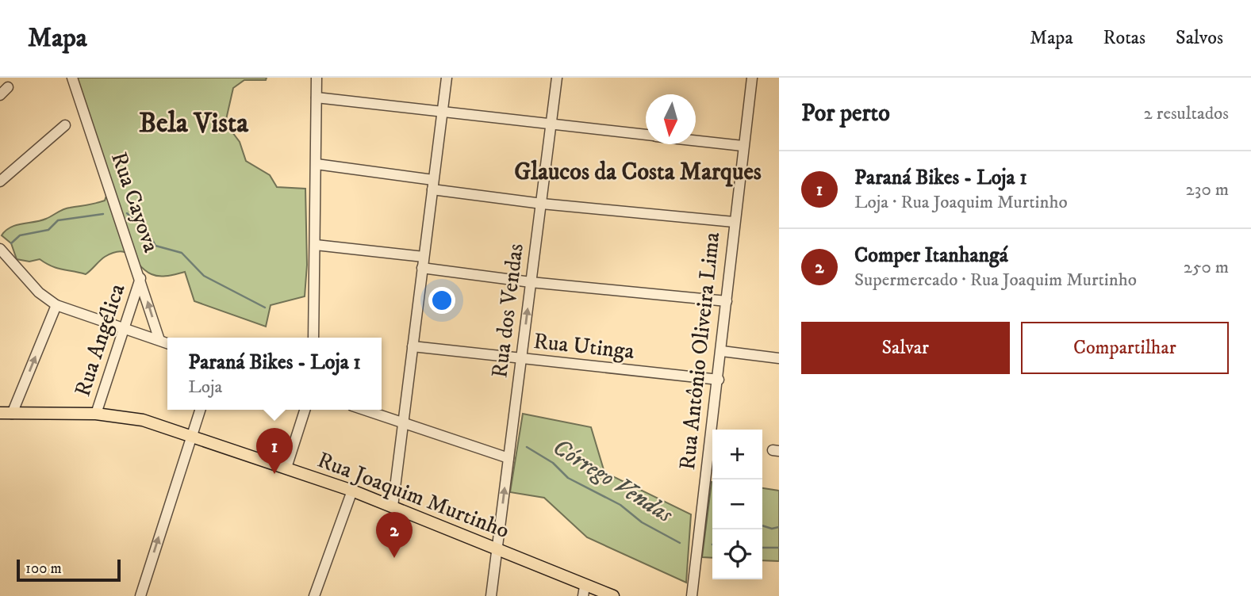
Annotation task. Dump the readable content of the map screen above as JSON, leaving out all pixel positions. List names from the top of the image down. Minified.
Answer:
{"streets":{"main road":["Rua Joaquim Murtinho"],"street":["Rua Cayova","Rua dos Vendas","Rua Angélica","Rua Utinga","Rua Antônio Oliveira Lima"]},"crossings":[["Rua Cayova","Rua Angélica"],["Rua dos Vendas","Rua Utinga"],["Rua dos Vendas","Rua Joaquim Murtinho"],["Rua Angélica","Rua Joaquim Murtinho"],["Rua Utinga","Rua Antônio Oliveira Lima"]],"districts":["Bela Vista","Glaucos da Costa Marques"],"water":["Córrego Vendas"],"scale_bar":"100 m","north":"bottom","page":{"header":"Mapa","nav":["Mapa","Rotas","Salvos"],"heading":["Por perto","2 resultados"],"list":[{"mark":"1","name":"Paraná Bikes - Loja 1","note":"Loja · Rua Joaquim Murtinho","value":"230 m"},{"mark":"2","name":"Comper Itanhangá","note":"Supermercado · Rua Joaquim Murtinho","value":"250 m"}],"buttons":["Salvar","Compartilhar"],"popup":["Paraná Bikes - Loja 1","Loja"],"pins":["1","2"],"map_buttons":["+","−"],"scale":"100 m"}}
